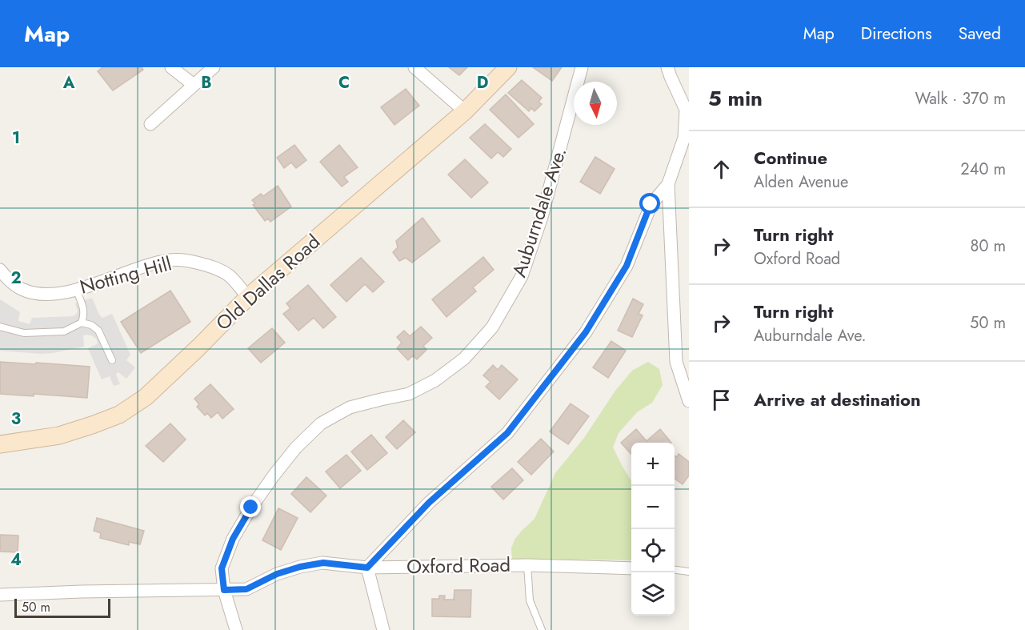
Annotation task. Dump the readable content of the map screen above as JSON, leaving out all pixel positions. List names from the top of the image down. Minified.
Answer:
{"streets":{"street":["Auburndale Ave.","Notting Hill","Old Dallas Road","Oxford Road"]},"crossings":[["Auburndale Ave.","Oxford Road"],["Notting Hill","Old Dallas Road"]],"scale_bar":"50 m","north":"bottom","page":{"header":"Map","nav":["Map","Directions","Saved"],"heading":["5 min","Walk · 370 m"],"list":[["Continue","Alden Avenue","240 m"],["Turn right","Oxford Road","80 m"],["Turn right","Auburndale Ave.","50 m"],"Arrive at destination"],"map_buttons":["+","−"],"scale":"50 m"},"grid":{"columns":["A","B","C","D"],"rows":["1","2","3","4"]}}
